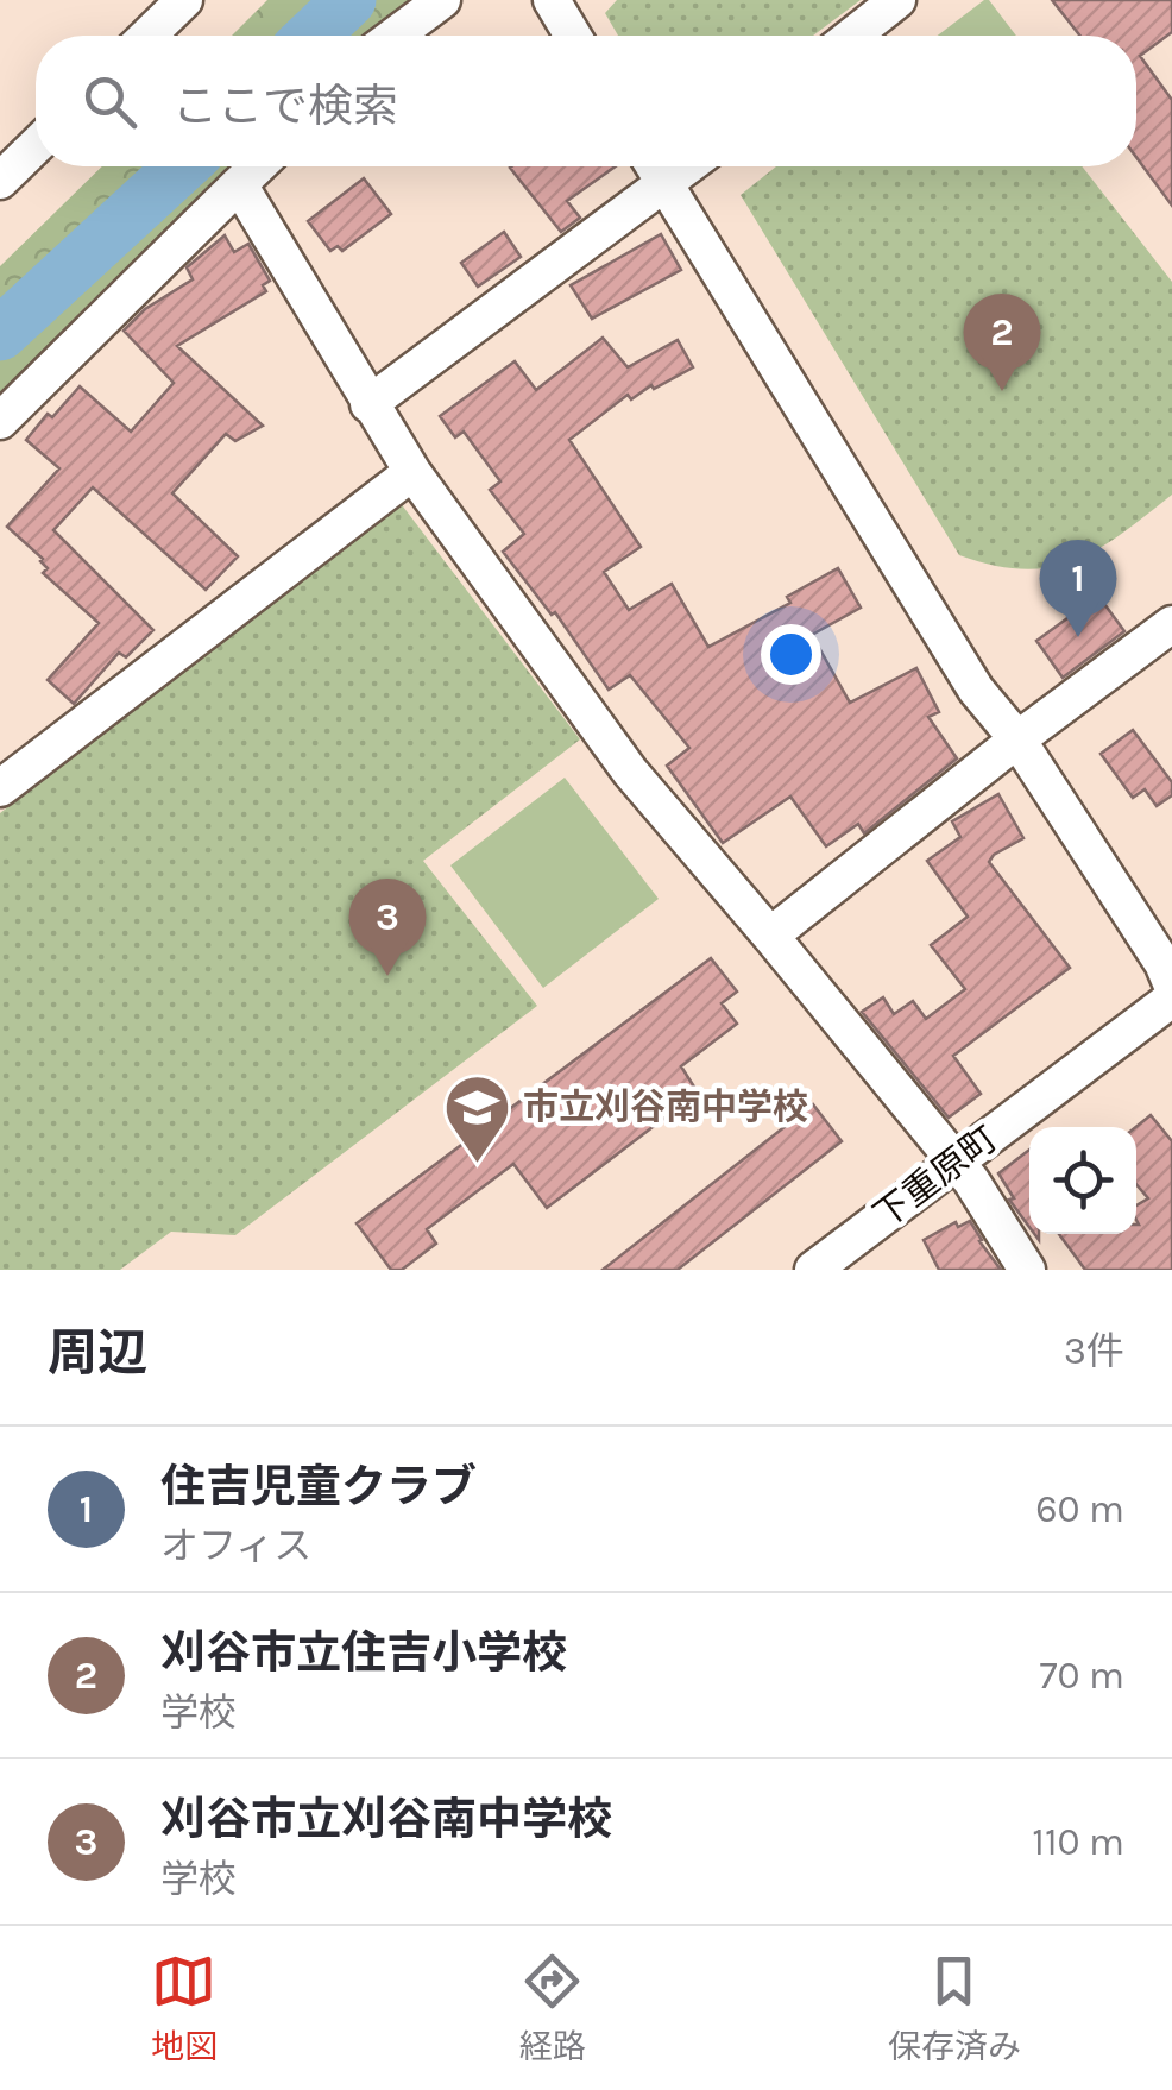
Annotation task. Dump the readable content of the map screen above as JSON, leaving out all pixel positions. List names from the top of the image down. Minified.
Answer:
{"streets":{"street":["下重原町"]},"places":{"school or university":["市立刈谷南中学校"]},"page":{"search":"ここで検索","pins":["2","1","3"],"heading":["周辺","3件"],"list":[{"mark":"1","name":"住吉児童クラブ","note":"オフィス","value":"60 m"},{"mark":"2","name":"刈谷市立住吉小学校","note":"学校","value":"70 m"},{"mark":"3","name":"刈谷市立刈谷南中学校","note":"学校","value":"110 m"}],"nav":["地図","経路","保存済み"]}}
